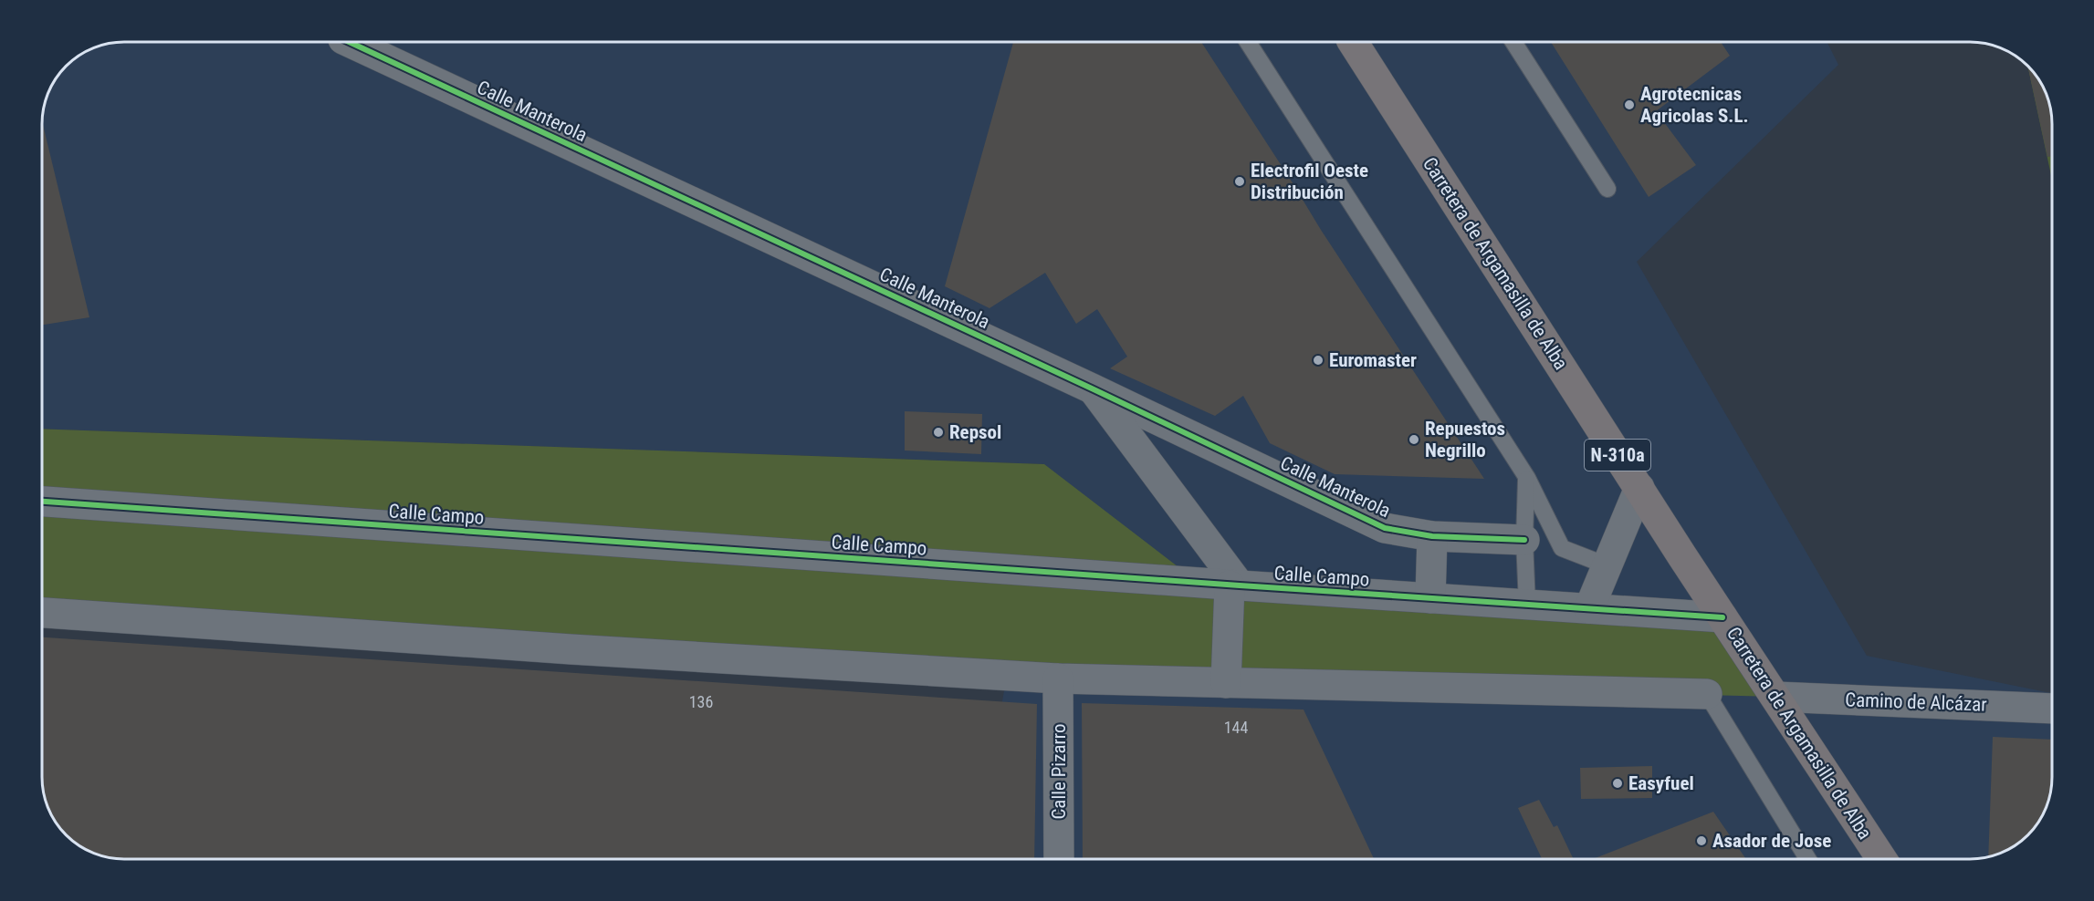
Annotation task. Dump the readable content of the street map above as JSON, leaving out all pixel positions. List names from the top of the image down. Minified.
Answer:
{"streets":{"highway":["Carretera de Argamasilla de Alba","N-310a"],"street":["Calle Manterola","Calle Campo","Camino de Alcázar","Calle Pizarro"]},"crossings":[["Calle Manterola","Calle Campo"],["Carretera de Argamasilla de Alba","Calle Campo"],["Carretera de Argamasilla de Alba","Camino de Alcázar"]],"places":["Agrotecnicas Agricolas S.L.","Electrofil Oeste Distribución","Euromaster","Repsol","Repuestos Negrillo","Easyfuel","Asador de Jose"],"house_numbers":["136","144"]}
